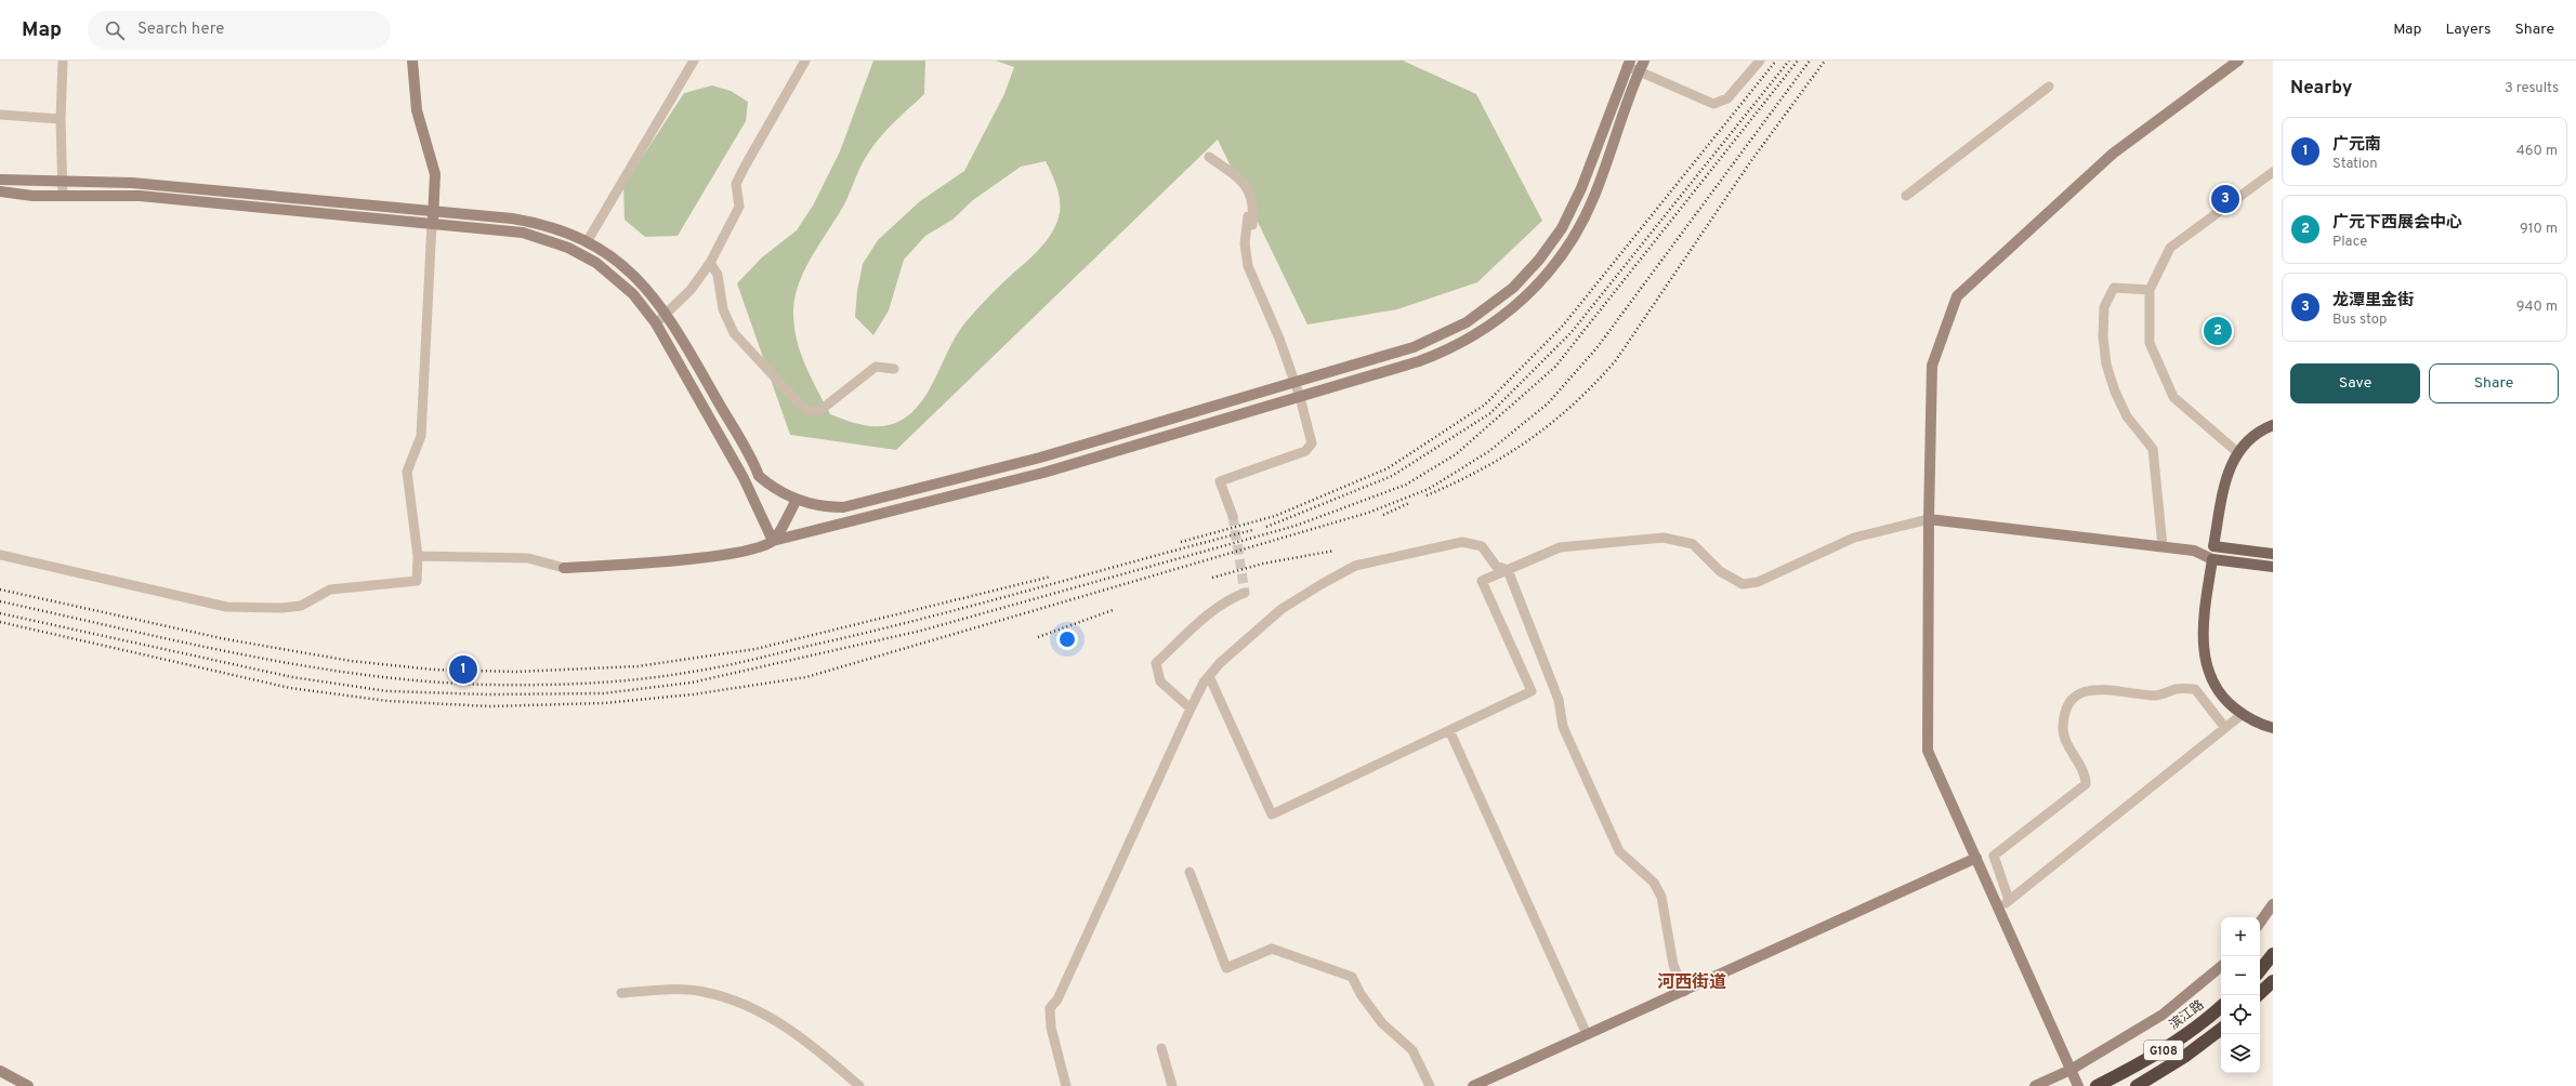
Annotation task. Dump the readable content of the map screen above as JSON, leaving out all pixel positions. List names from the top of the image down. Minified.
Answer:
{"streets":{"highway":["滨江路","G108"]},"districts":["河西街道"],"page":{"header":"Map","search":"Search here","nav":["Map","Layers","Share"],"heading":["Nearby","3 results"],"list":[{"mark":"1","name":"广元南","note":"Station","value":"460 m"},{"mark":"2","name":"广元下西展会中心","note":"Place","value":"910 m"},{"mark":"3","name":"龙潭里金街","note":"Bus stop","value":"940 m"}],"pins":["3","2","1"],"buttons":["Save","Share"],"map_buttons":["+","−"]}}
